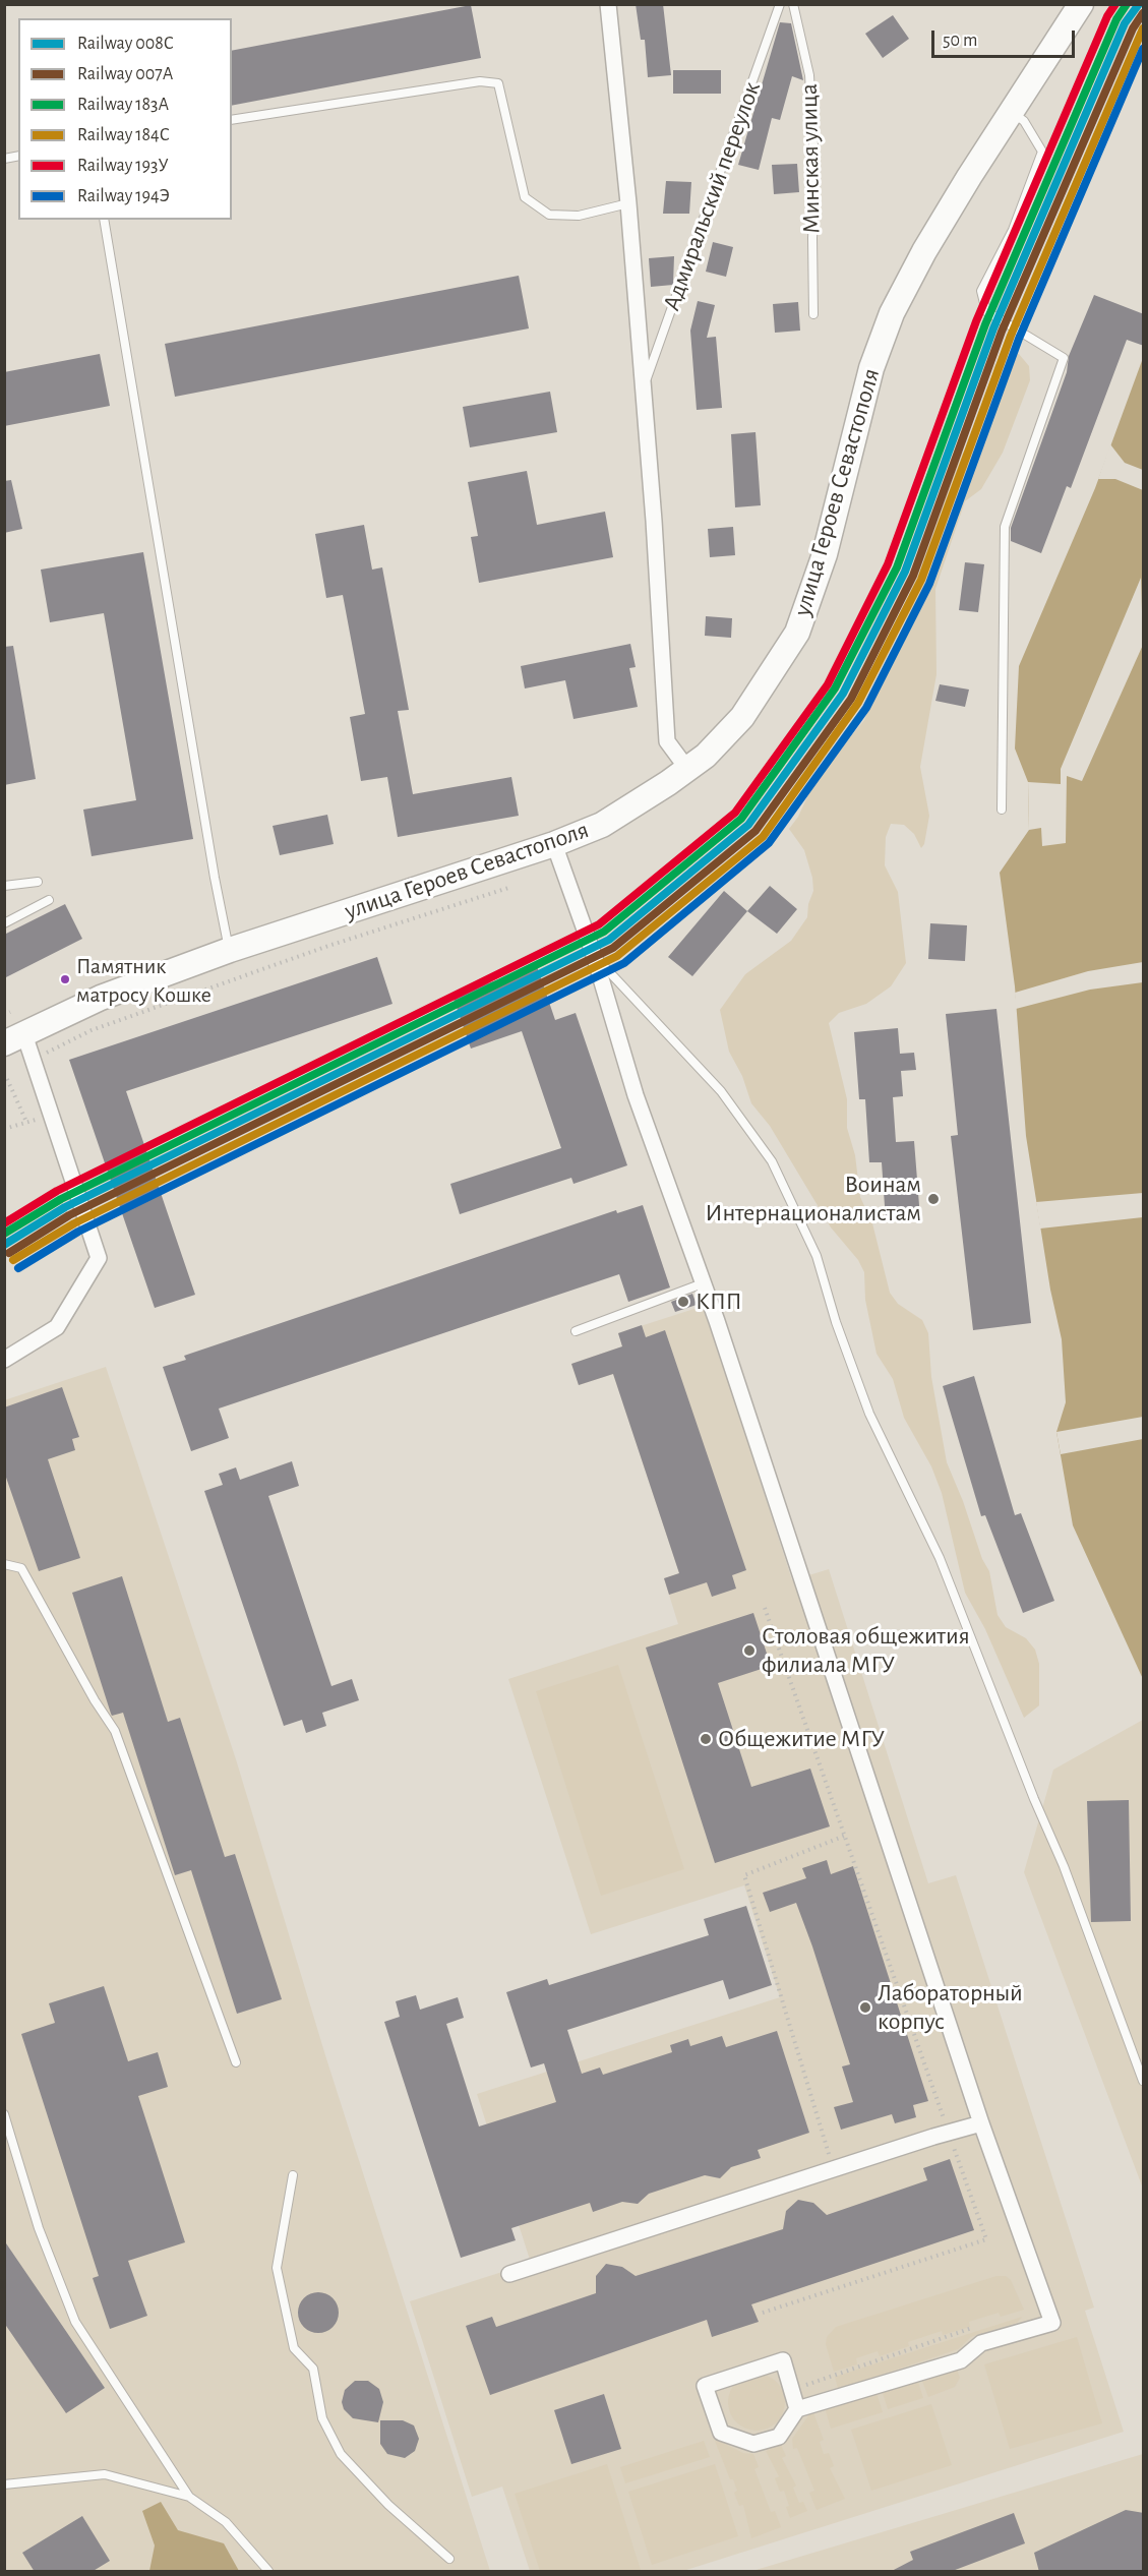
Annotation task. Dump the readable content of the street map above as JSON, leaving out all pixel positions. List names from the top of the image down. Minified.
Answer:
{"streets":{"main road":["улица Героев Севастополя"],"lane":["Минская улица","Адмиральский переулок"]},"places":["Памятник матросу Кошке","Воинам Интернационалистам","КПП","Столовая общежития филиала МГУ","Общежитие МГУ","Лабораторный корпус"],"lines":["rail line 008С","rail line 183А","rail line 193У","rail line 007А","rail line 184С","rail line 194Э"],"legend":["Railway 008С","Railway 007А","Railway 183А","Railway 184С","Railway 193У","Railway 194Э"],"scale_bar":"50 m"}
